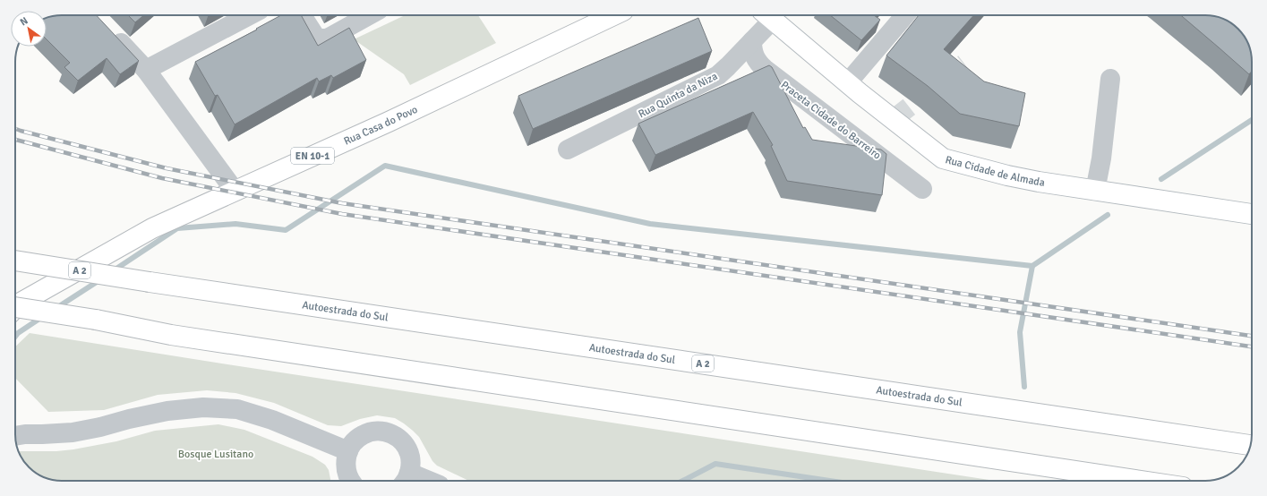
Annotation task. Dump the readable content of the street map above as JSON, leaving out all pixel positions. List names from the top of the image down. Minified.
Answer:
{"streets":{"main road":["Rua Casa do Povo","EN 10-1","Rua Cidade de Almada","A 2","Autoestrada do Sul"],"street":["Rua Quinta da Niza","Praceta Cidade do Barreiro"]},"crossings":[["Rua Quinta da Niza","Praceta Cidade do Barreiro"],["Rua Quinta da Niza","Rua Cidade de Almada"]],"parks":["Bosque Lusitano"],"north":"top left"}
